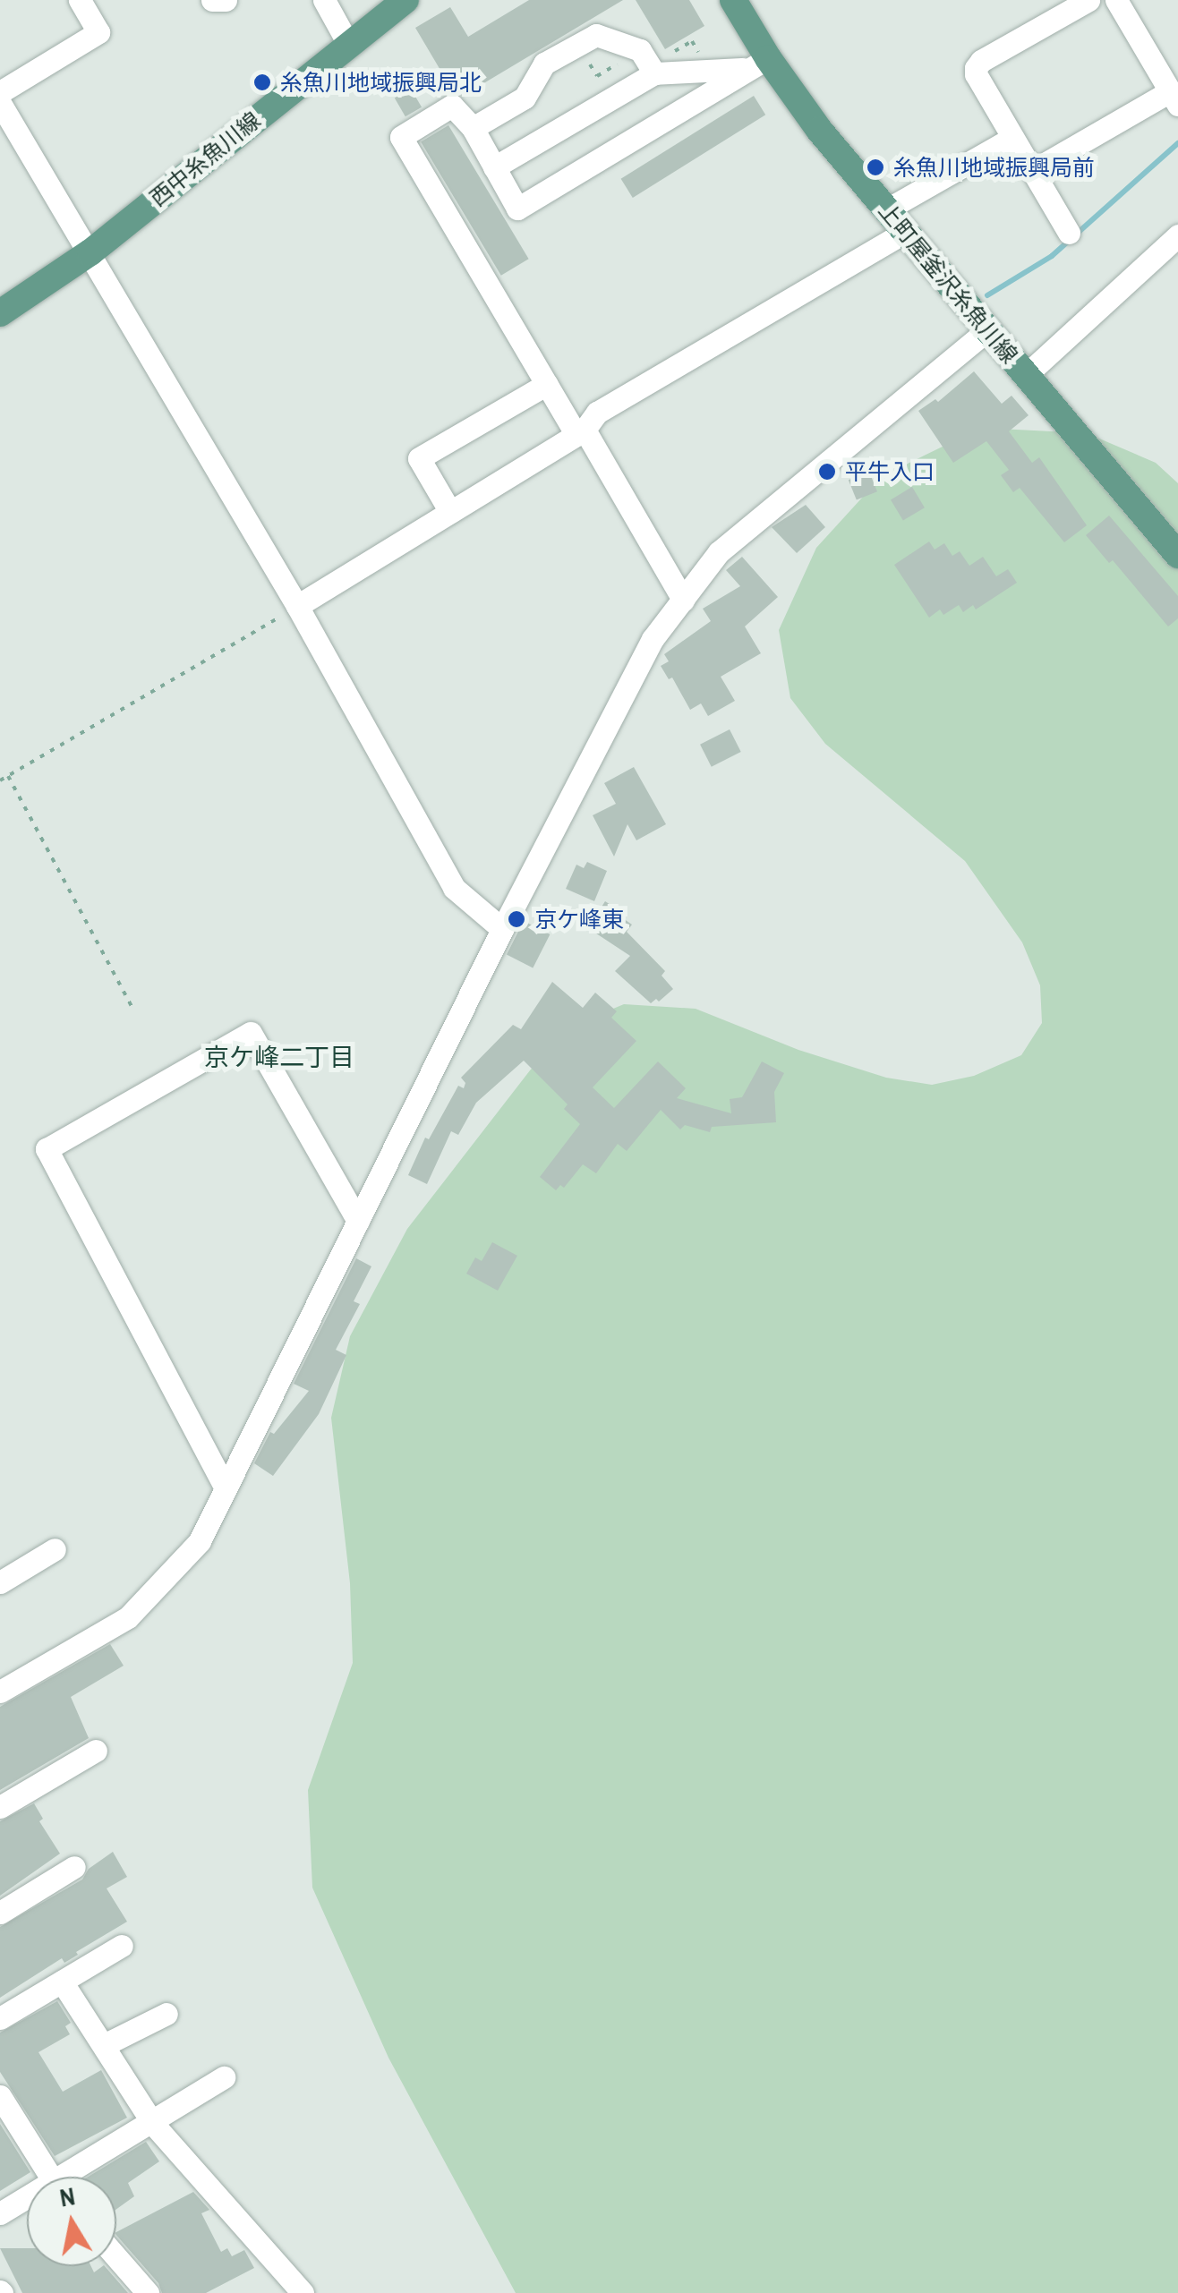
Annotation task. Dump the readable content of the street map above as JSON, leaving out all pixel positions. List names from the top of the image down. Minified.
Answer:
{"streets":{"main road":["西中糸魚川線","上町屋釜沢糸魚川線"]},"districts":["京ケ峰二丁目"],"places":["糸魚川地域振興局北","糸魚川地域振興局前","平牛入口","京ケ峰東"],"north":"top"}
